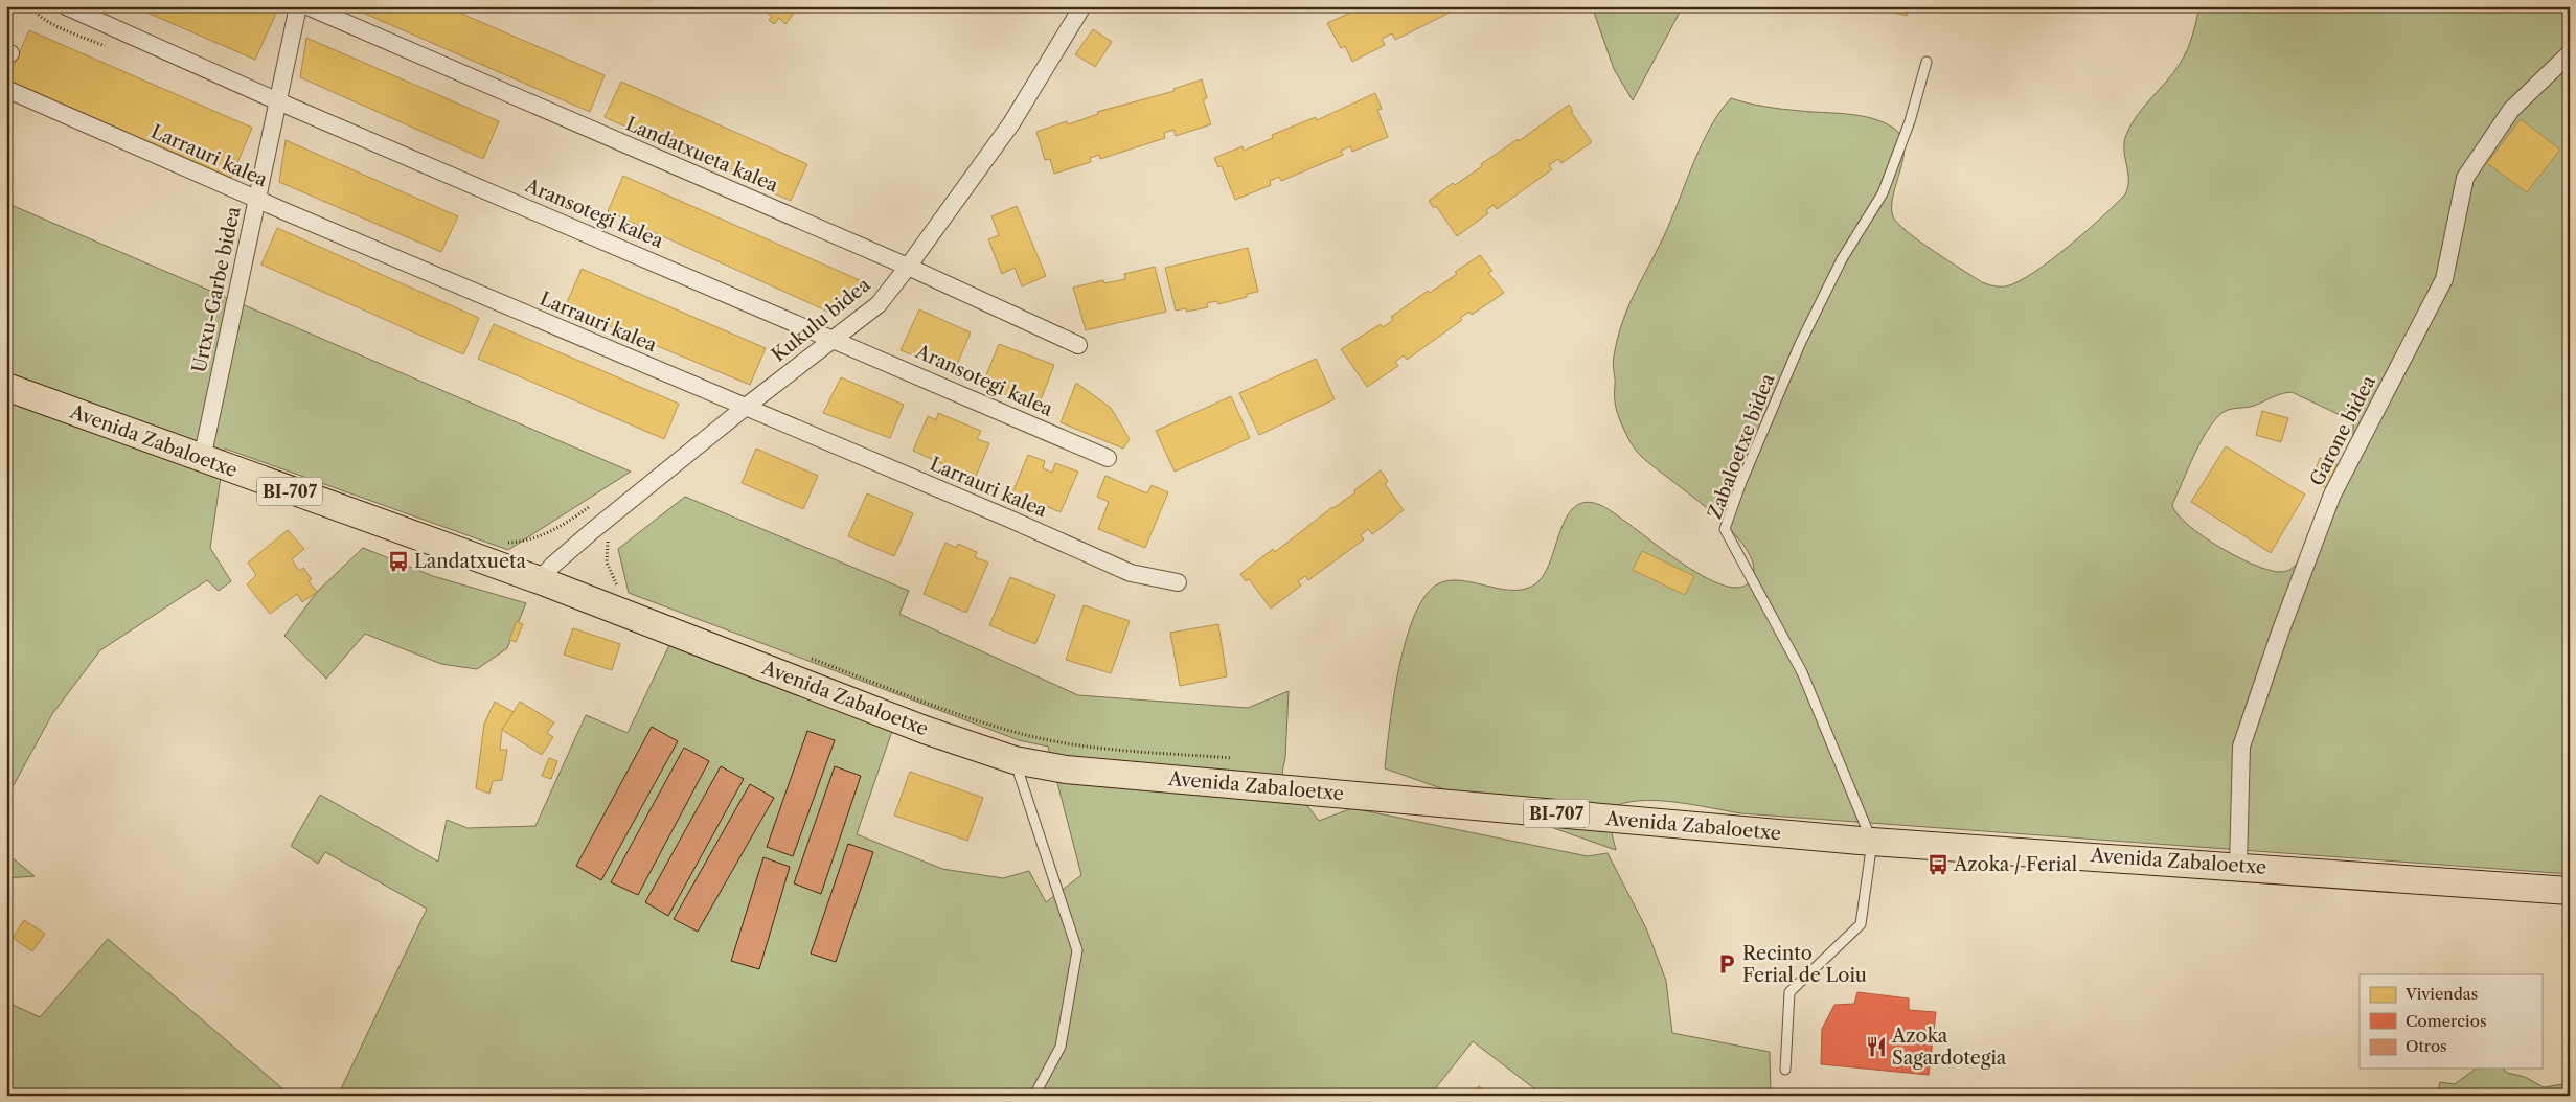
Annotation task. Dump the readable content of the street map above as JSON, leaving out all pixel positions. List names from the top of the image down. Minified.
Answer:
{"streets":{"main road":["Avenida Zabaloetxe","BI-707"],"street":["Landatxueta kalea","Larrauri kalea","Aransotegi kalea","Urtxu-Garbe bidea","Kukulu bidea","Garone bidea"],"lane":["Zabaloetxe bidea"]},"crossings":[["Landatxueta kalea","Kukulu bidea"],["Larrauri kalea","Urtxu-Garbe bidea"],["Larrauri kalea","Kukulu bidea"],["Aransotegi kalea","Urtxu-Garbe bidea"],["Aransotegi kalea","Kukulu bidea"],["Urtxu-Garbe bidea","Avenida Zabaloetxe"],["Kukulu bidea","Avenida Zabaloetxe"],["Garone bidea","Avenida Zabaloetxe"],["Avenida Zabaloetxe","Zabaloetxe bidea"]],"places":{"bus stop":["Landatxueta","Azoka / Ferial"],"parking":["Recinto Ferial de Loiu"],"restaurant":["Azoka Sagardotegia"]},"legend":["Viviendas","Comercios","Otros"]}
